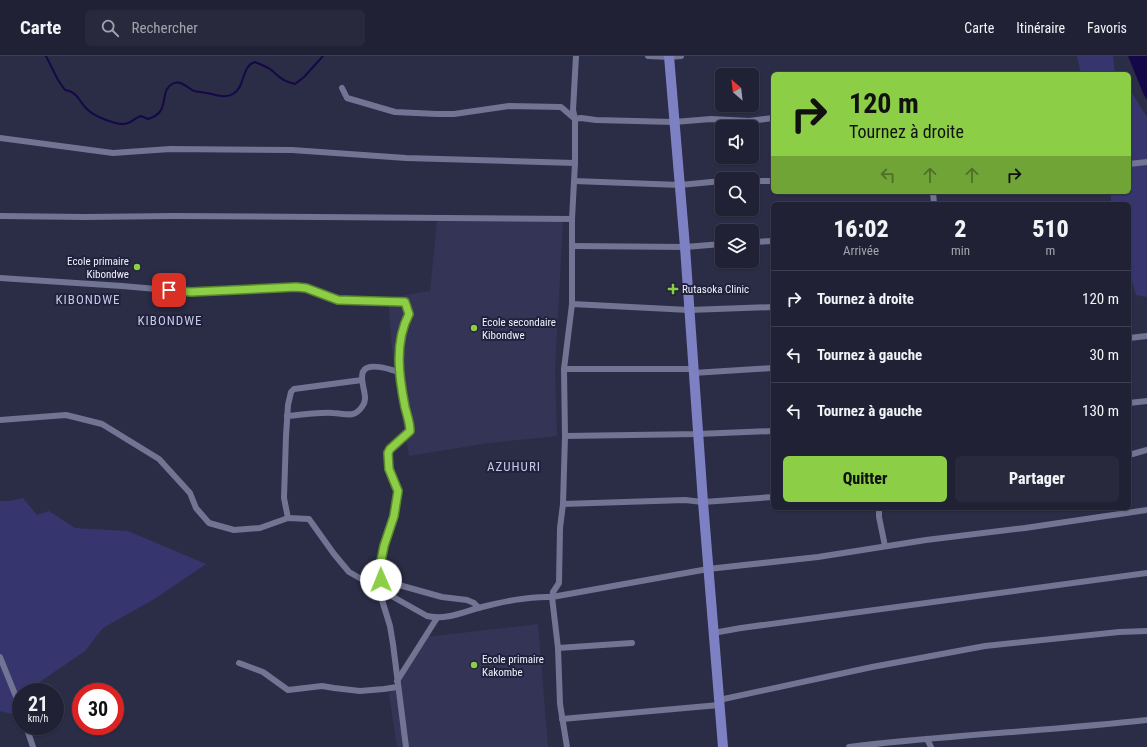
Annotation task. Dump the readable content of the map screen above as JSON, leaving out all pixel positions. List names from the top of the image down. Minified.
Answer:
{"districts":["KIBONDWE","KIBONDWE","AZUHURI"],"places":{"other":["Ecole primaire Kibondwe","Ecole secondaire Kibondwe","Ecole primaire Kakombe"],"health":["Rutasoka Clinic"]},"north":"top left","page":{"header":"Carte","search":"Rechercher","nav":["Carte","Itinéraire","Favoris"],"turn":["120 m","Tournez à droite"],"eta":["16:02","Arrivée","2","min","510","m"],"list":[{"name":"Tournez à droite","value":"120 m"},{"name":"Tournez à gauche","value":"30 m"},{"name":"Tournez à gauche","value":"130 m"}],"buttons":["Quitter","Partager"],"speed":"21 km/h","limit":"30"}}
